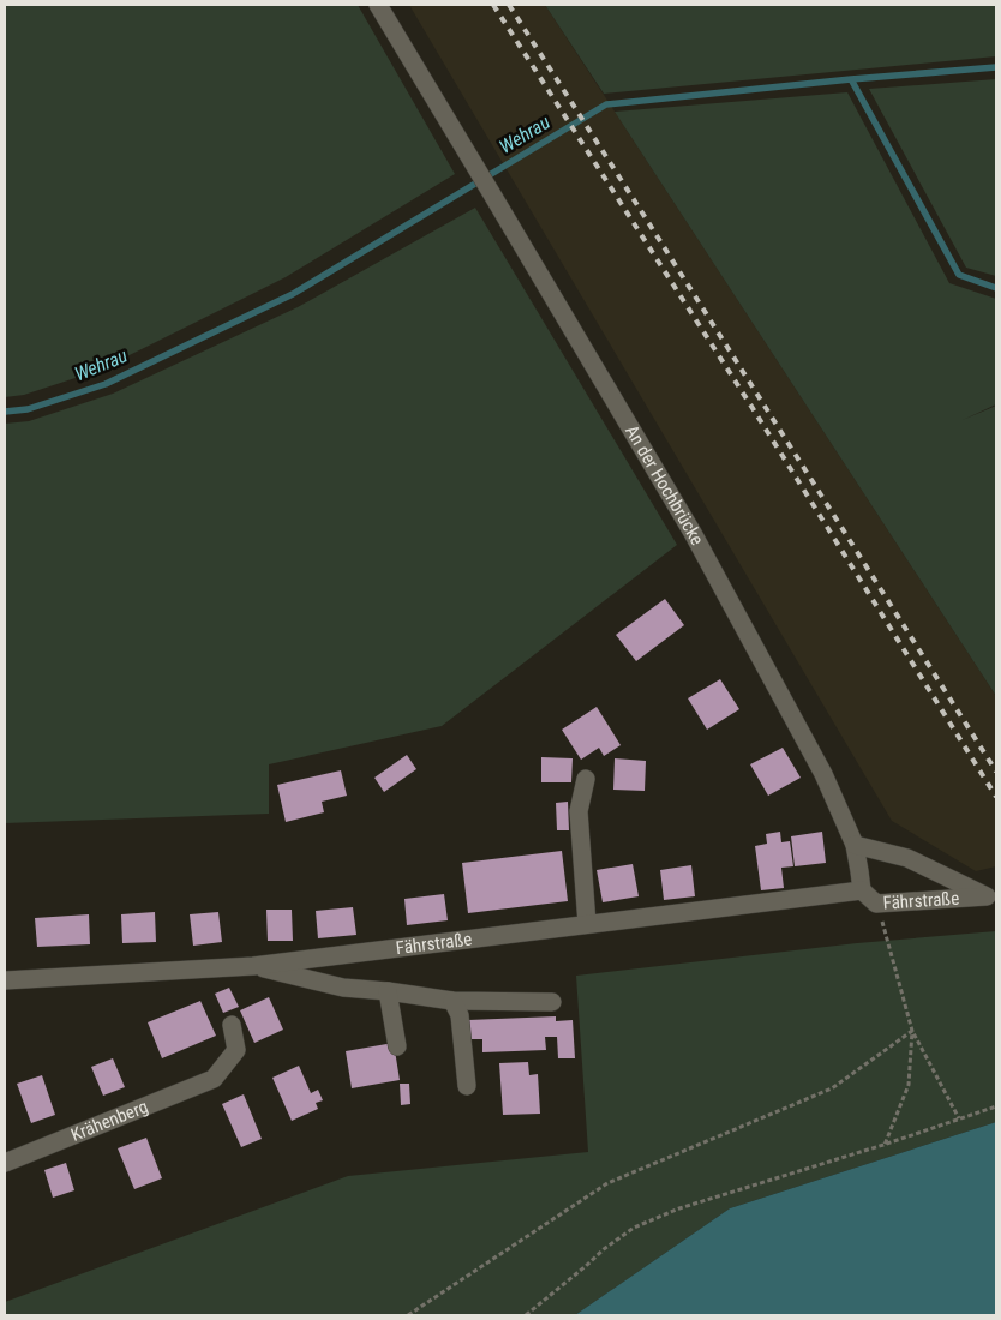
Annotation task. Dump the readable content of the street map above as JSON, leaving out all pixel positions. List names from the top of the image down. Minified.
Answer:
{"streets":{"street":["An der Hochbrücke","Fährstraße","Krähenberg"]},"crossings":[["An der Hochbrücke","Fährstraße"]],"water":["Wehrau"]}
